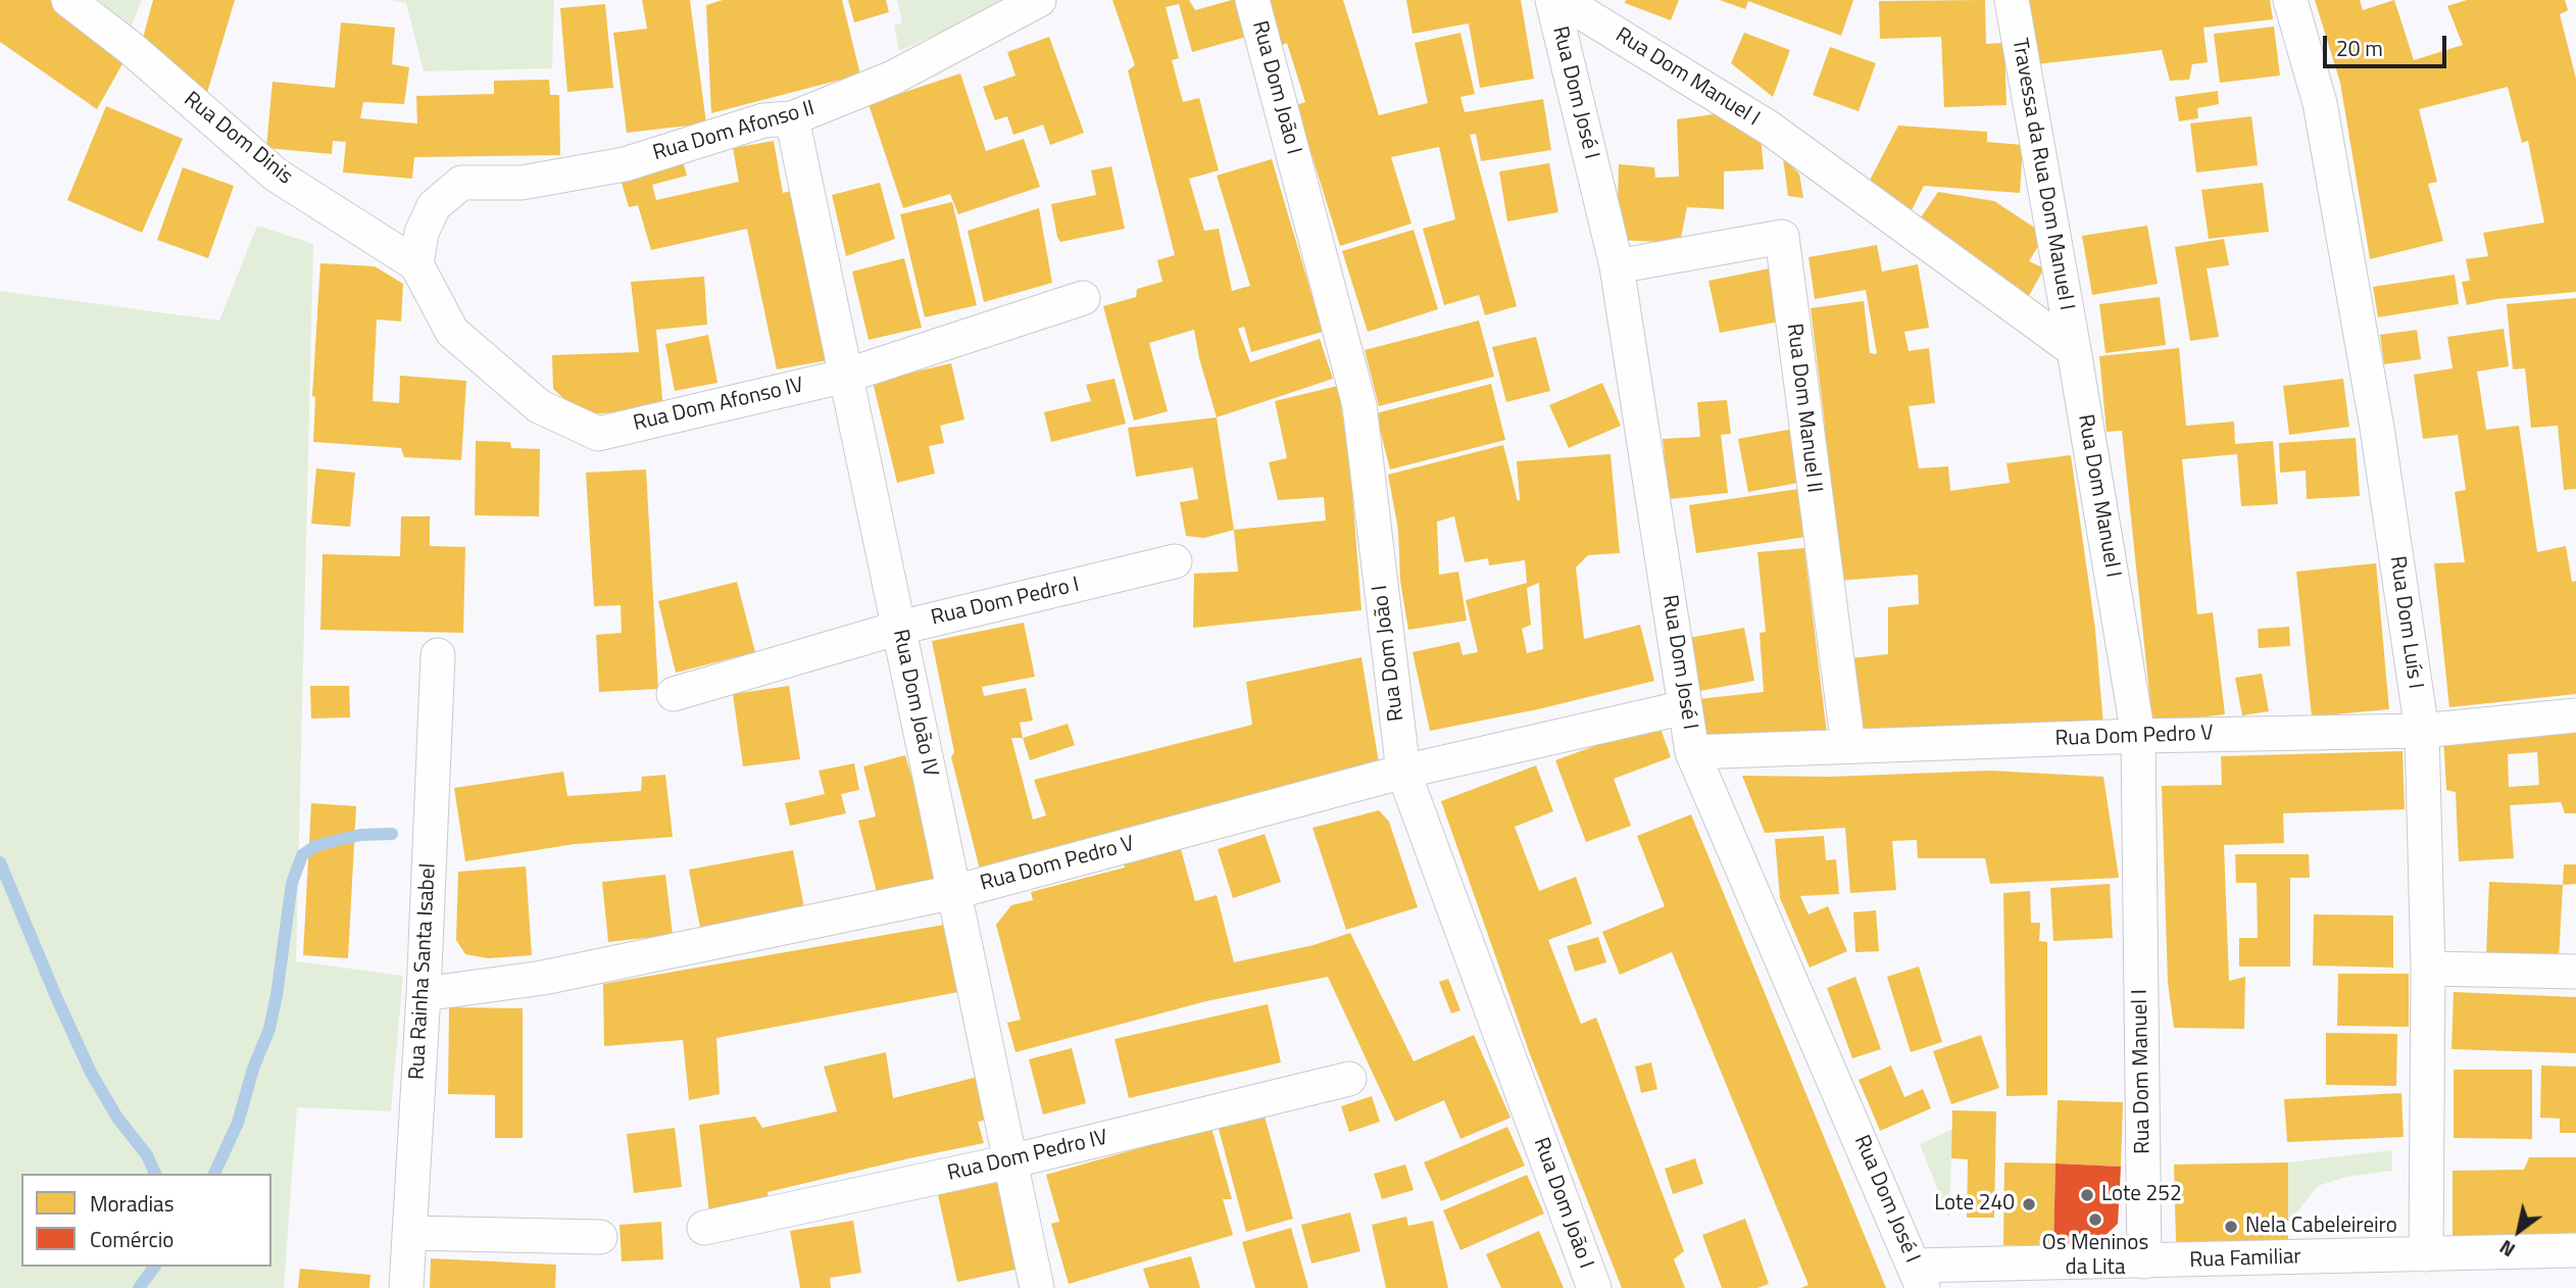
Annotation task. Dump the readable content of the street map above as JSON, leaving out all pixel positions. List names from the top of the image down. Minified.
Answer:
{"streets":{"street":["Rua Dom Manuel I","Rua Dom João I","Rua Dom José I","Rua Dom Afonso II","Rua Dom Dinis","Travessa da Rua Dom Manuel I","Rua Dom Afonso IV","Rua Dom Manuel II","Rua Dom Pedro I","Rua Dom Luís I","Rua Dom João IV","Rua Dom Pedro V","Rua Rainha Santa Isabel","Rua Dom Pedro IV","Rua Familiar"]},"crossings":[["Rua Dom Manuel I","Travessa da Rua Dom Manuel I"],["Rua Dom Manuel I","Rua Dom Pedro V"],["Rua Dom Manuel I","Rua Familiar"],["Rua Dom João I","Rua Dom Pedro V"],["Rua Dom José I","Rua Dom Manuel II"],["Rua Dom José I","Rua Dom Pedro V"],["Rua Dom José I","Rua Familiar"],["Rua Dom Afonso II","Rua Dom Dinis"],["Rua Dom Afonso II","Rua Dom Afonso IV"],["Rua Dom Afonso II","Rua Dom João IV"],["Rua Dom Dinis","Rua Dom Afonso IV"],["Rua Dom Afonso IV","Rua Dom João IV"],["Rua Dom Manuel II","Rua Dom Pedro V"],["Rua Dom Pedro I","Rua Dom João IV"],["Rua Dom Luís I","Rua Dom Pedro V"],["Rua Dom Luís I","Rua Familiar"],["Rua Dom João IV","Rua Dom Pedro V"],["Rua Dom João IV","Rua Dom Pedro IV"],["Rua Dom Pedro V","Rua Rainha Santa Isabel"]],"places":["Lote 252","Lote 240","Os Meninos da Lita","Nela Cabeleireiro"],"legend":["Moradias","Comércio"],"scale_bar":"20 m","north":"bottom left"}
